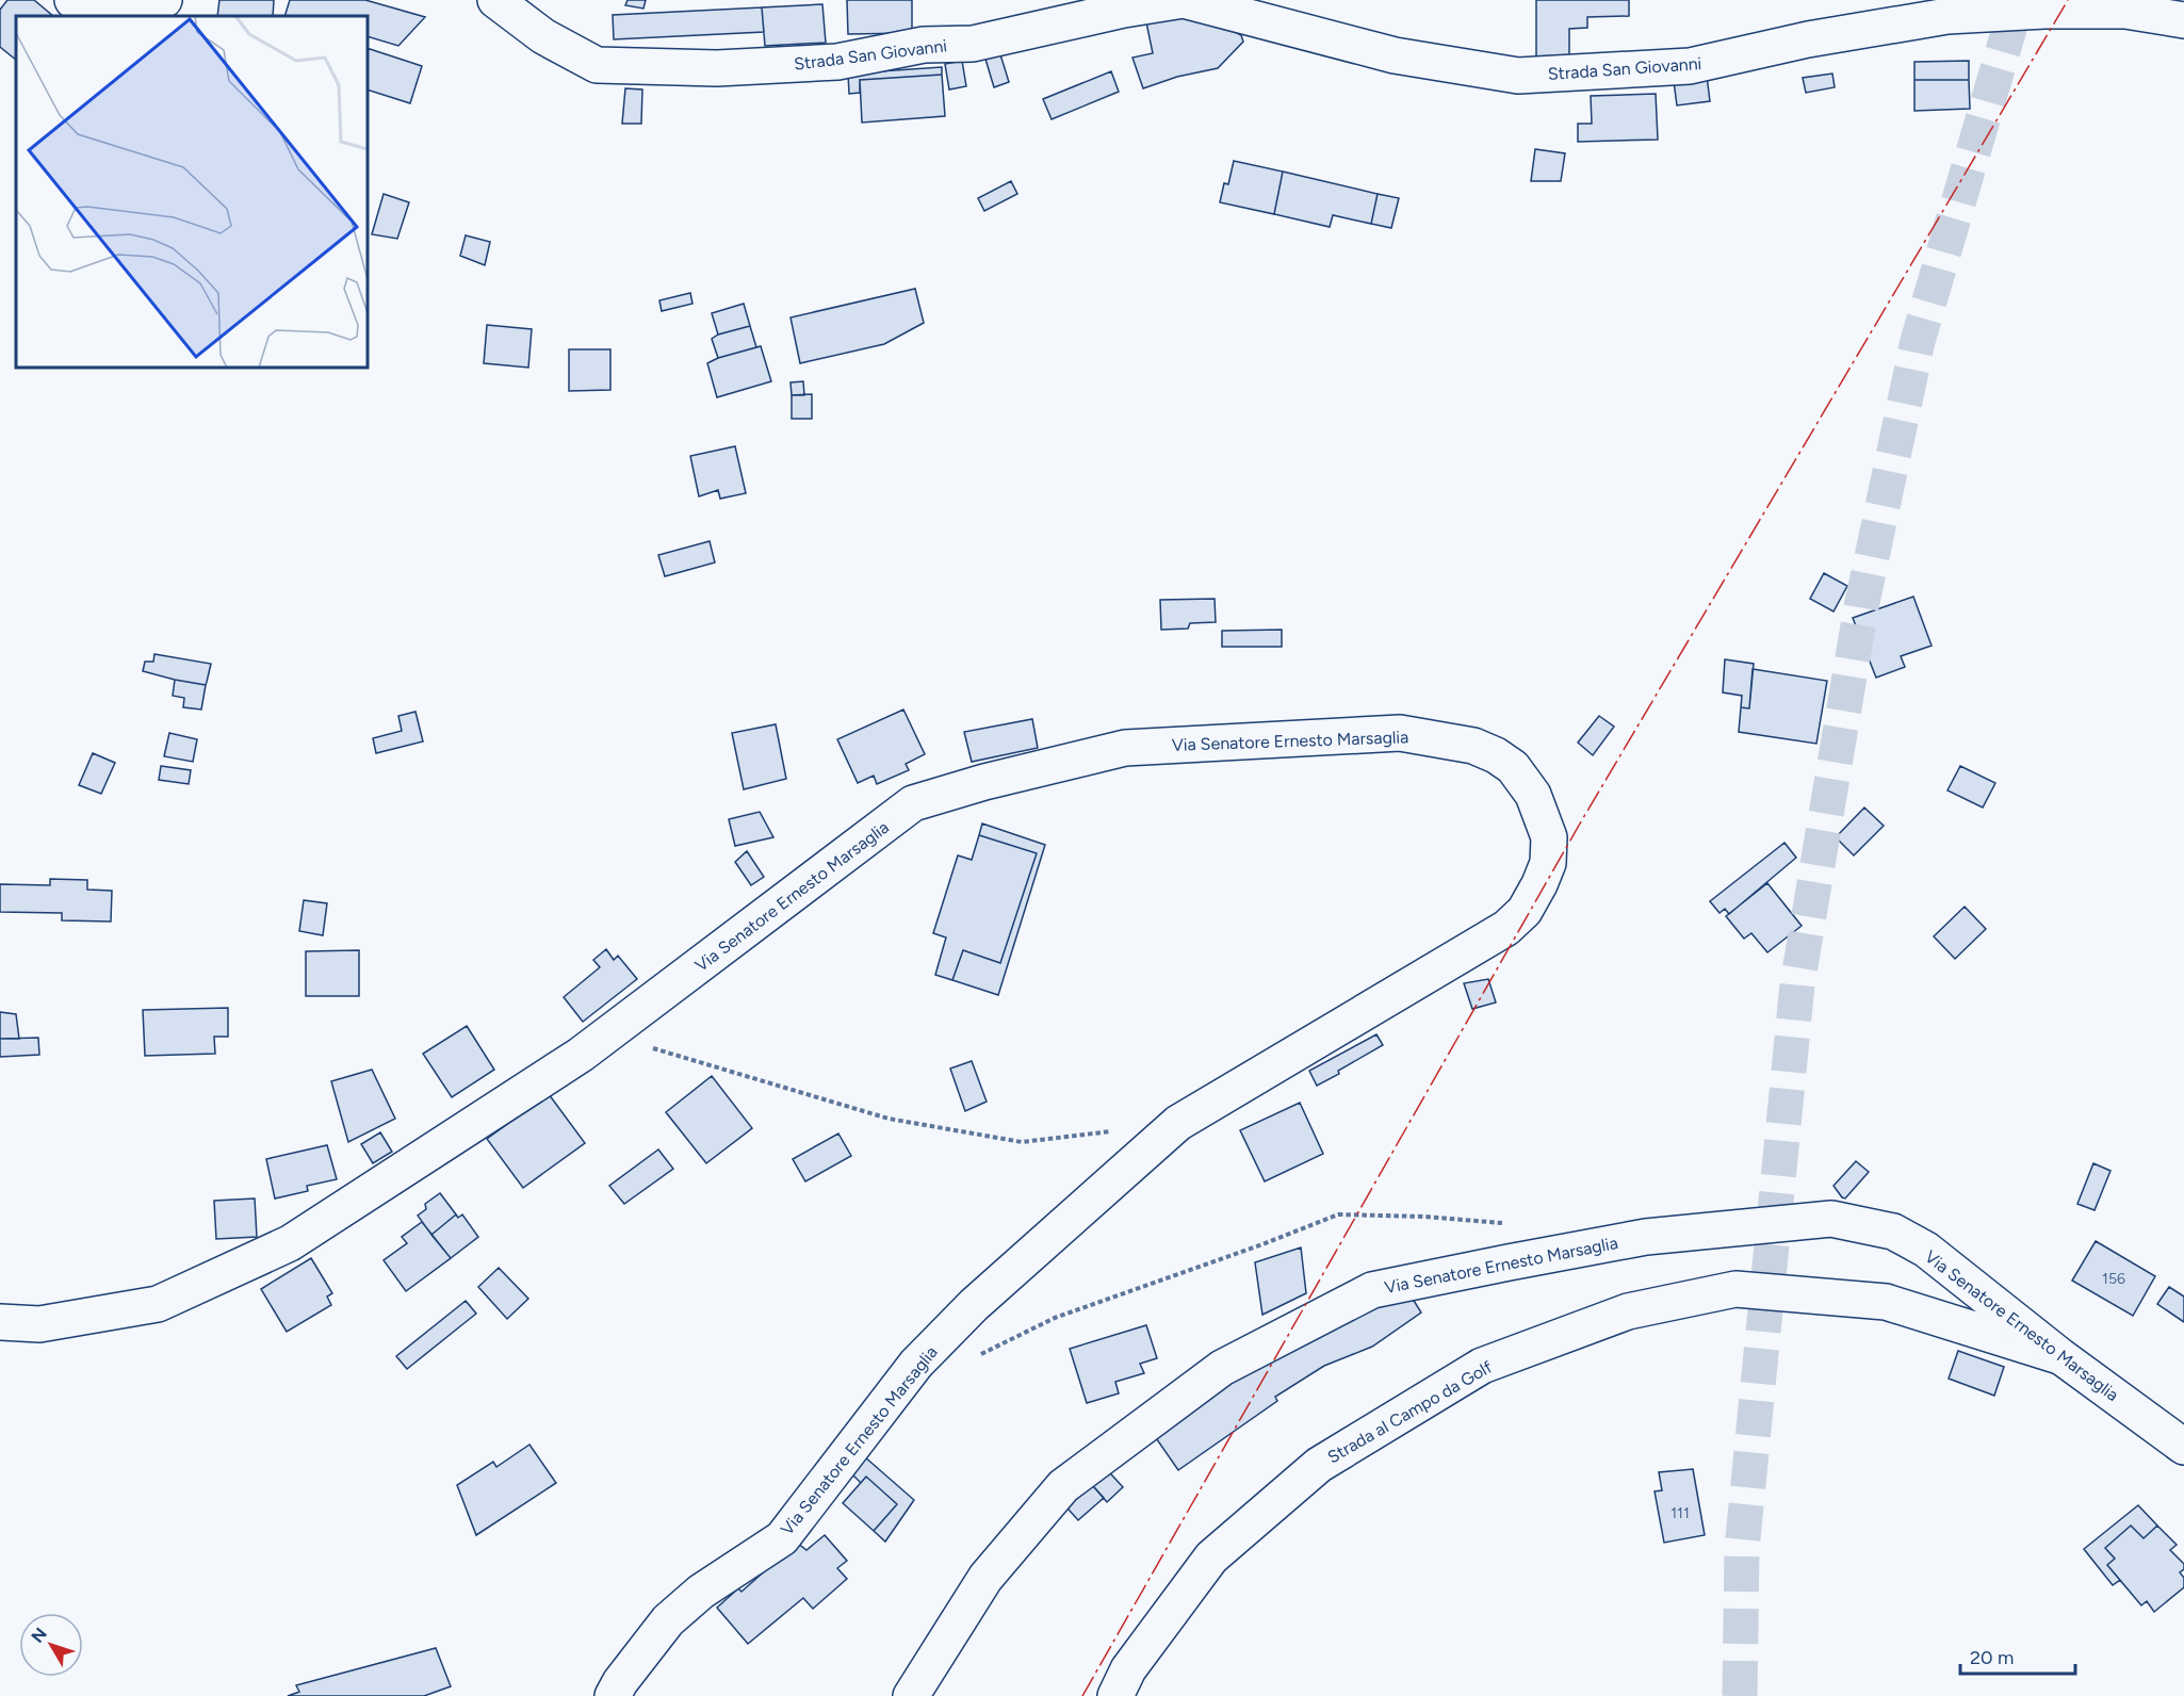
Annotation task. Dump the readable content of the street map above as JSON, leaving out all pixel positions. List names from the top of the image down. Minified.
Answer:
{"streets":{"street":["Strada San Giovanni","Via Senatore Ernesto Marsaglia","Strada al Campo da Golf"]},"crossings":[["Via Senatore Ernesto Marsaglia","Strada al Campo da Golf"]],"house_numbers":["156","111"],"scale_bar":"20 m","north":"top left"}
